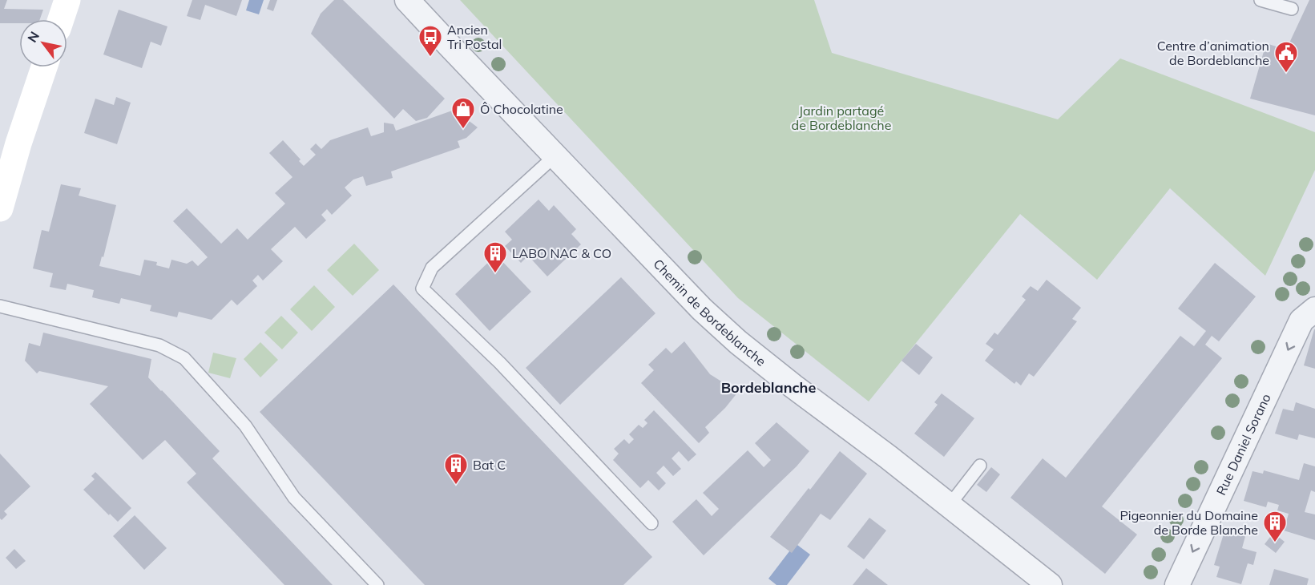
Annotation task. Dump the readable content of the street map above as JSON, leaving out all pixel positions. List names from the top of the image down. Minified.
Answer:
{"streets":{"street":["Chemin de Bordeblanche","Rue Daniel Sorano"]},"one_way":["Rue Daniel Sorano"],"districts":["Bordeblanche"],"parks":["Jardin partagé de Bordeblanche"],"places":{"bus stop":["Ancien Tri Postal"],"public building":["Centre d’animation de Bordeblanche"],"shop":["Ô Chocolatine"],"building":["LABO NAC & CO","Bat C","Pigeonnier du Domaine de Borde Blanche"]},"north":"top left"}
